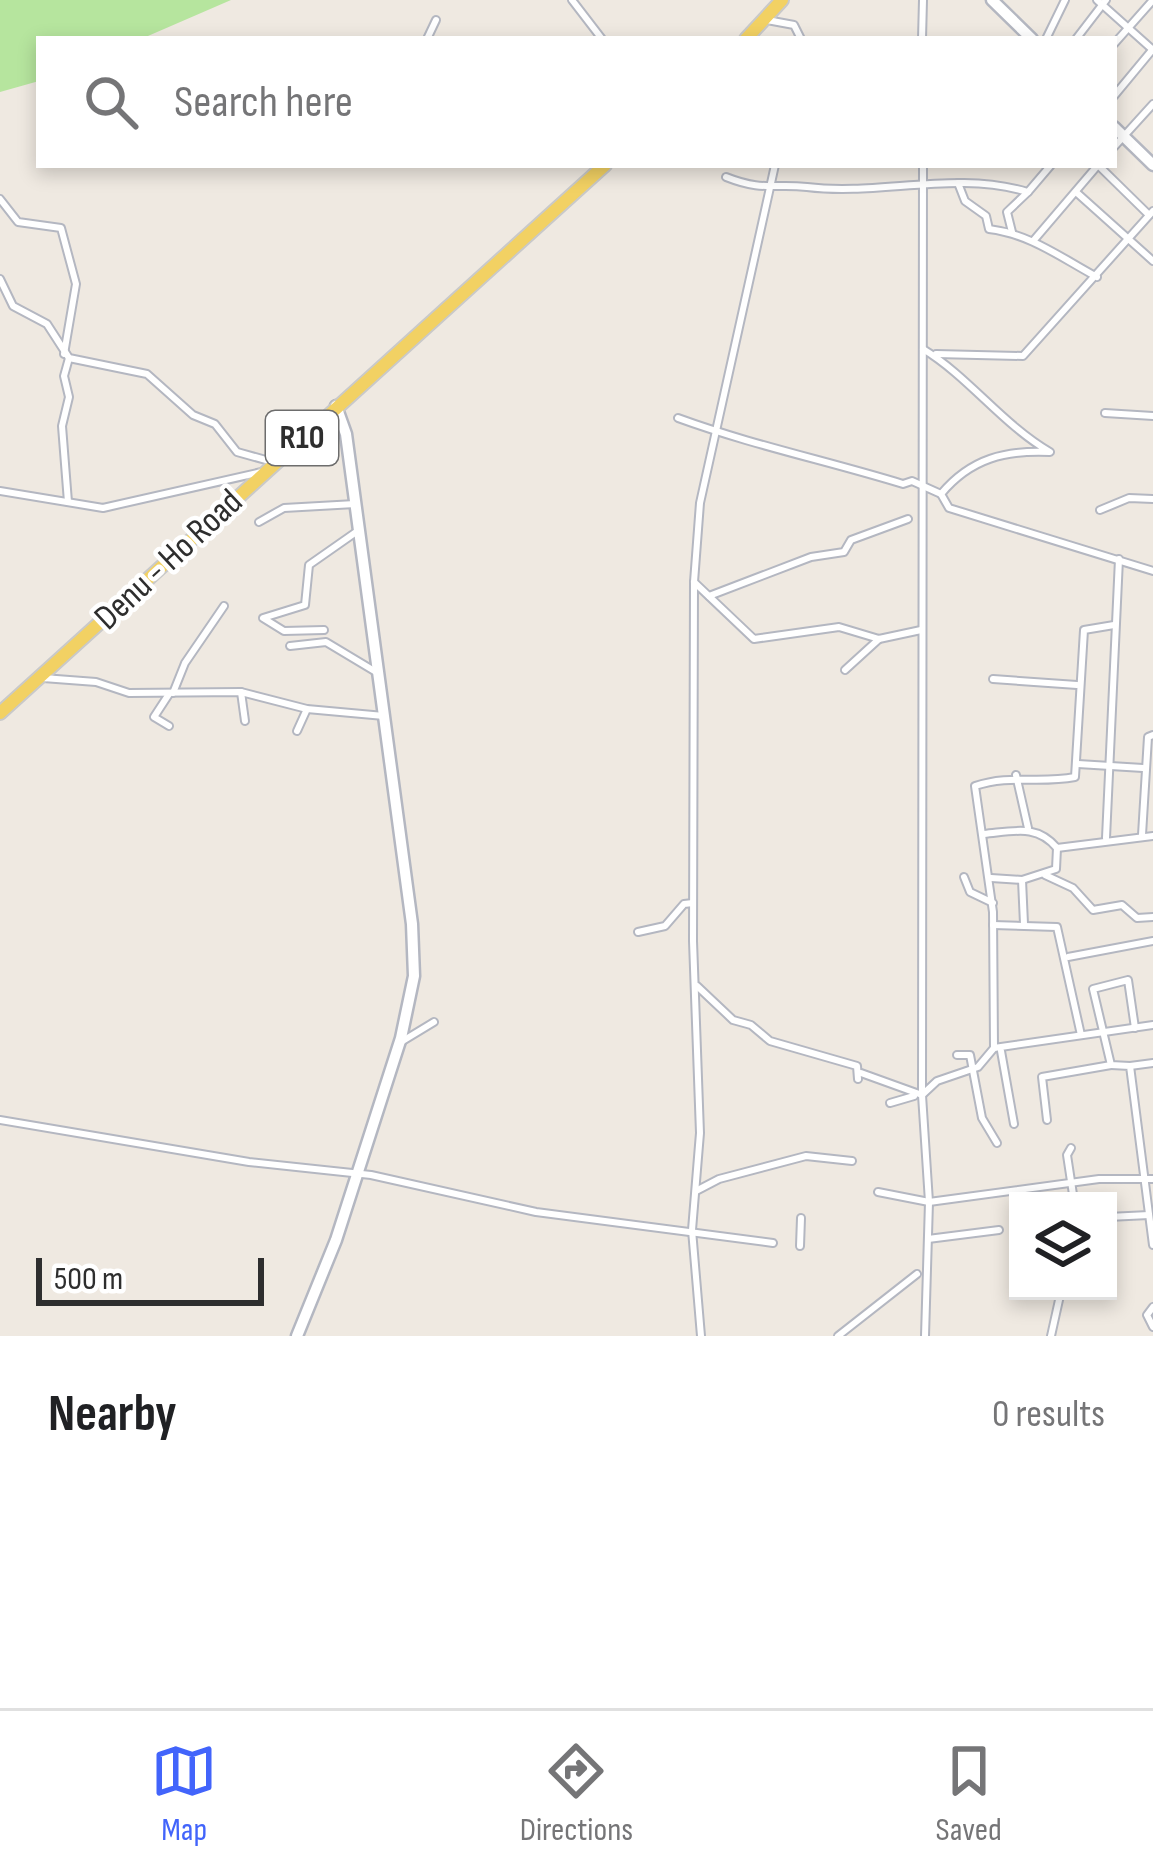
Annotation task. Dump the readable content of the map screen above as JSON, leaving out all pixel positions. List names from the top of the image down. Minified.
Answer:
{"streets":{"main road":["R10","Denu - Ho Road"]},"scale_bar":"500 m","page":{"search":"Search here","scale":"500 m","heading":["Nearby","0 results"],"nav":["Map","Directions","Saved"]}}
